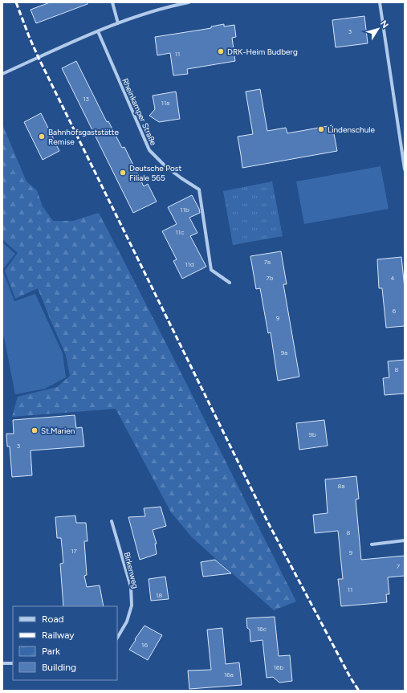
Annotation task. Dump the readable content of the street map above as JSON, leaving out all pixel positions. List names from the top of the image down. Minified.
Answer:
{"streets":{"street":["Rheinkamper Straße","Birkenweg"]},"places":["DRK-Heim Budberg","Lindenschule","Bahnhofsgaststätte Remise","Deutsche Post Filiale 565","St.Marien"],"house_numbers":["3","11","13","11a","11b","11c","7a","11d","7b","4","6","9","9a","8","9b","3","8a","8","17","9","7","11","18","16c","16","16b","16a"],"legend":["Road","Railway","Park","Building"],"north":"top right"}
